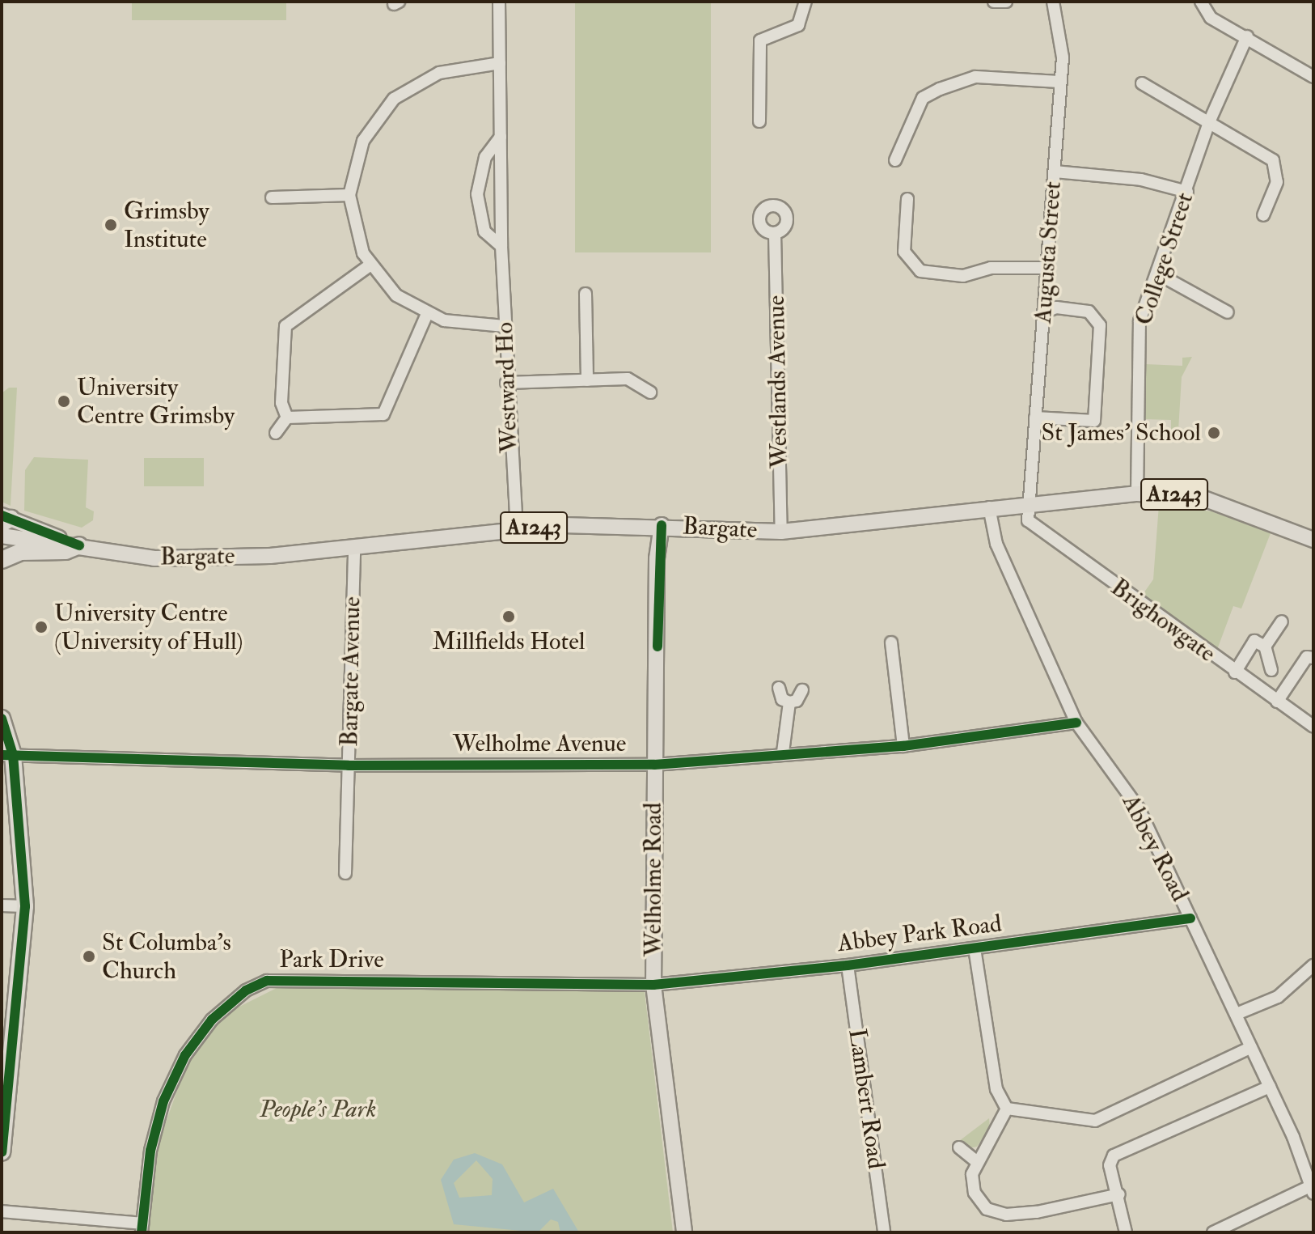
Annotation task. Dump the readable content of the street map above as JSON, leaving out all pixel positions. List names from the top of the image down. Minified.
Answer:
{"streets":{"main road":["A1243","Bargate","Welholme Road"],"street":["Augusta Street","College Street","Westlands Avenue","Westward Ho","Brighowgate","Bargate Avenue","Welholme Avenue","Abbey Road","Abbey Park Road","Park Drive","Lambert Road"]},"crossings":[["Augusta Street","Bargate"],["Augusta Street","Brighowgate"],["College Street","Bargate"],["Westlands Avenue","Bargate"],["Westward Ho","Bargate"],["Bargate","Brighowgate"],["Bargate","Bargate Avenue"],["Bargate","Abbey Road"],["Bargate","Welholme Road"],["Bargate Avenue","Welholme Avenue"],["Welholme Avenue","Abbey Road"],["Welholme Avenue","Welholme Road"],["Abbey Road","Abbey Park Road"],["Welholme Road","Abbey Park Road"],["Welholme Road","Park Drive"],["Abbey Park Road","Park Drive"],["Abbey Park Road","Lambert Road"]],"parks":["People's Park"],"places":["Grimsby Institute","University Centre Grimsby","St James' School","Millfields Hotel","University Centre (University of Hull)","St Columba's Church"]}
